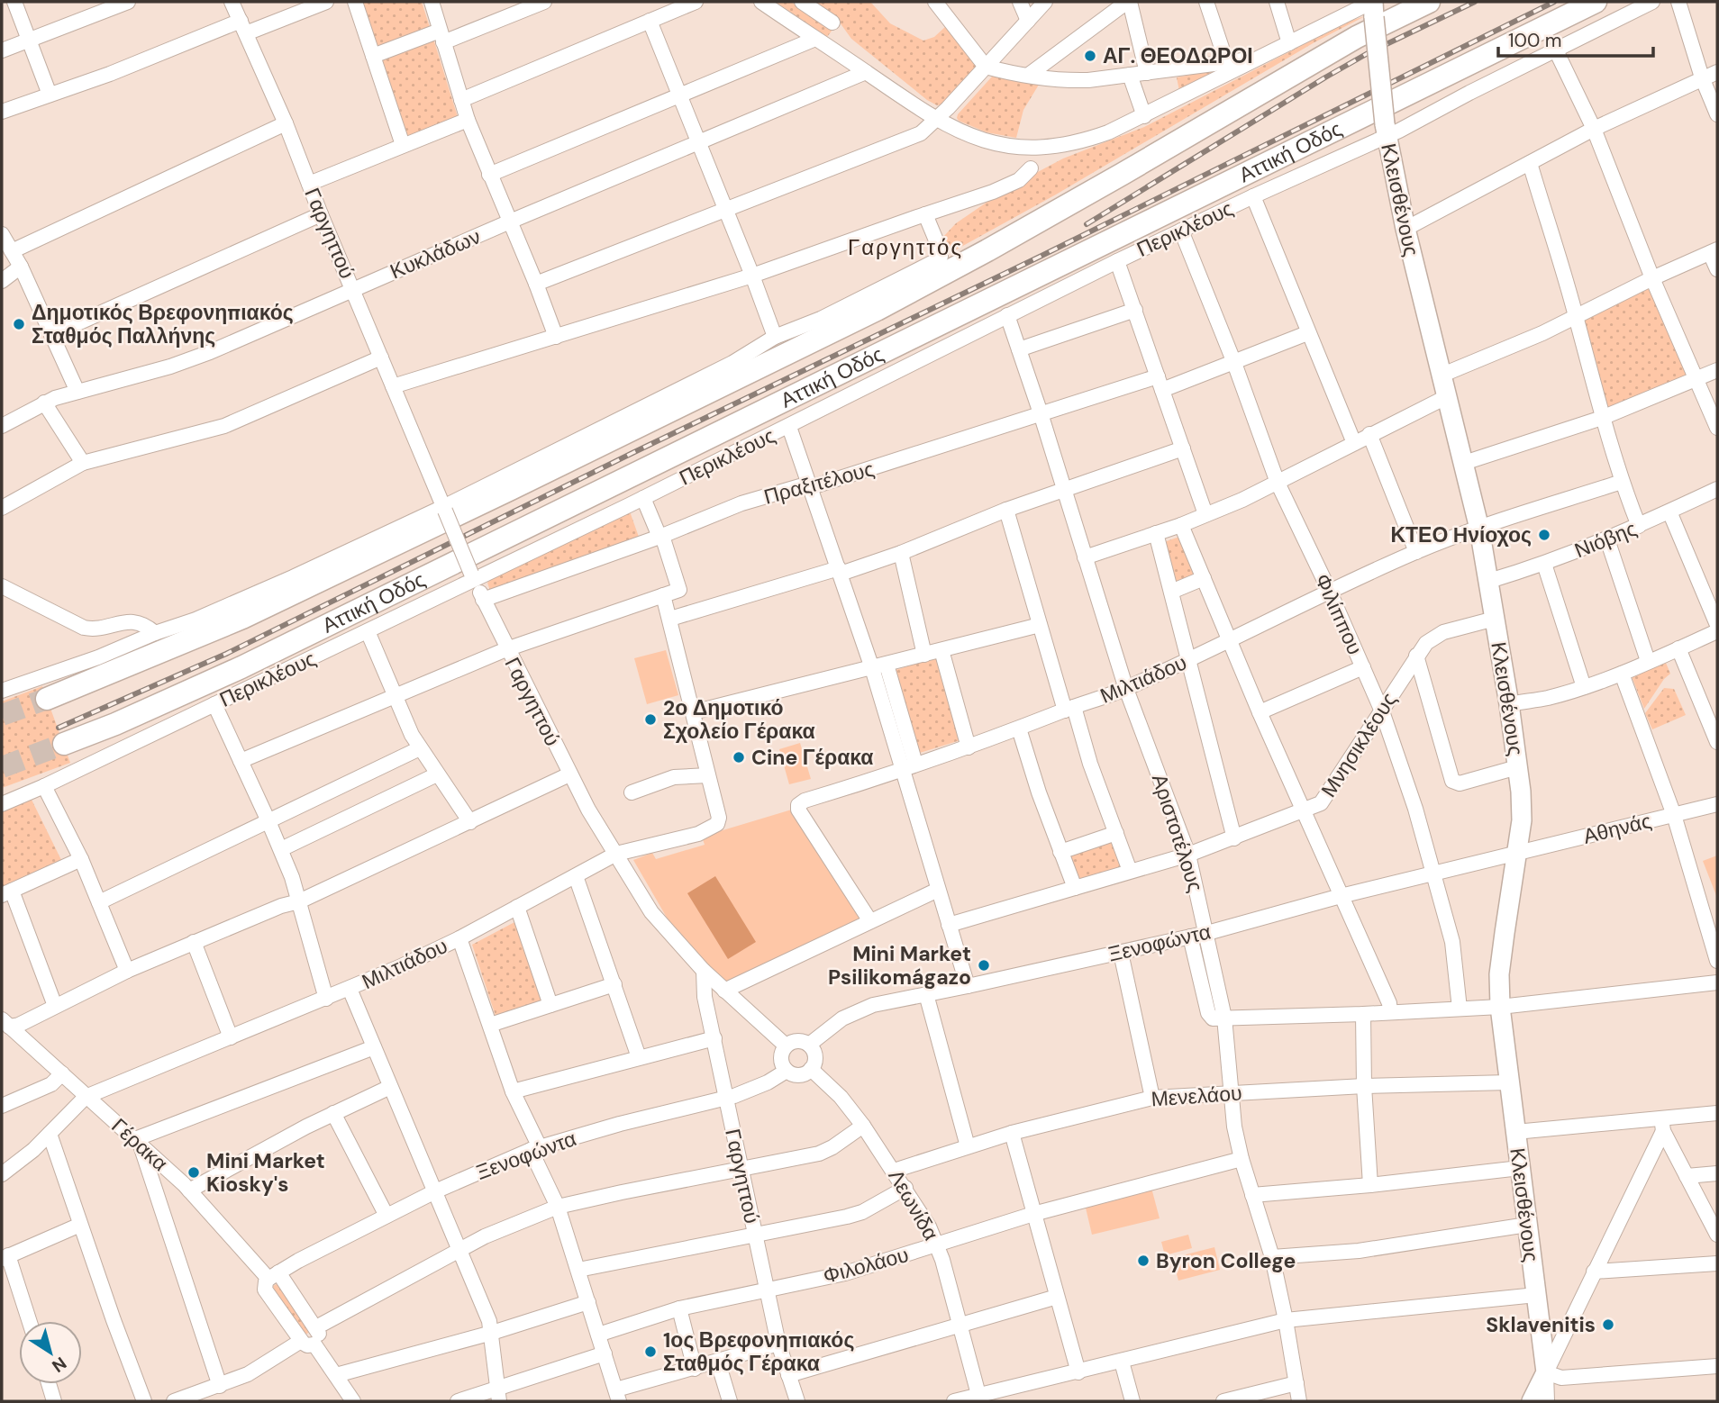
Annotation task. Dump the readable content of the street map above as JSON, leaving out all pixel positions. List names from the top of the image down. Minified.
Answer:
{"streets":{"highway":["Αττική Οδός"],"main road":["Κλεισθένους"],"street":["Περικλέους","Γαργηττού","Κυκλάδων","Πραξιτέλους","Νιόβης","Φιλίππου","Μιλτιάδου","Μνησικλέους","Αθηνάς","Αριστοτέλους","Ξενοφώντα","Μενελάου","Γέρακα","Λεωνίδα","Φιλολάου"]},"crossings":[["Κλεισθένους","Περικλέους"],["Κλεισθένους","Νιόβης"],["Κλεισθένους","Μιλτιάδου"],["Κλεισθένους","Μνησικλέους"],["Κλεισθένους","Αθηνάς"],["Κλεισθένους","Ξενοφώντα"],["Κλεισθένους","Μενελάου"],["Περικλέους","Γαργηττού"],["Περικλέους","Φιλίππου"],["Περικλέους","Αριστοτέλους"],["Γαργηττού","Κυκλάδων"],["Γαργηττού","Πραξιτέλους"],["Γαργηττού","Μιλτιάδου"],["Γαργηττού","Ξενοφώντα"],["Γαργηττού","Φιλολάου"],["Πραξιτέλους","Φιλίππου"],["Πραξιτέλους","Αριστοτέλους"],["Φιλίππου","Μιλτιάδου"],["Φιλίππου","Μνησικλέους"],["Φιλίππου","Ξενοφώντα"],["Μιλτιάδου","Αριστοτέλους"],["Μιλτιάδου","Γέρακα"],["Μνησικλέους","Αριστοτέλους"],["Αθηνάς","Ξενοφώντα"],["Αριστοτέλους","Ξενοφώντα"],["Αριστοτέλους","Μενελάου"],["Αριστοτέλους","Φιλολάου"],["Ξενοφώντα","Γέρακα"],["Ξενοφώντα","Λεωνίδα"],["Μενελάου","Λεωνίδα"],["Λεωνίδα","Φιλολάου"]],"districts":["Γαργηττός"],"places":["ΑΓ. ΘΕΟΔΩΡΟΙ","Δημοτικός Βρεφονηπιακός Σταθμός Παλλήνης","ΚΤΕΟ Hνίοχος","2ο Δημοτικό Σχολείο Γέρακα","Cine Γέρακα","Mini Market Psilikomágazo","Mini Market Kiosky's","Byron College","Sklavenitis","1ος Βρεφονηπιακός Σταθμός Γέρακα"],"scale_bar":"100 m","north":"bottom right"}
